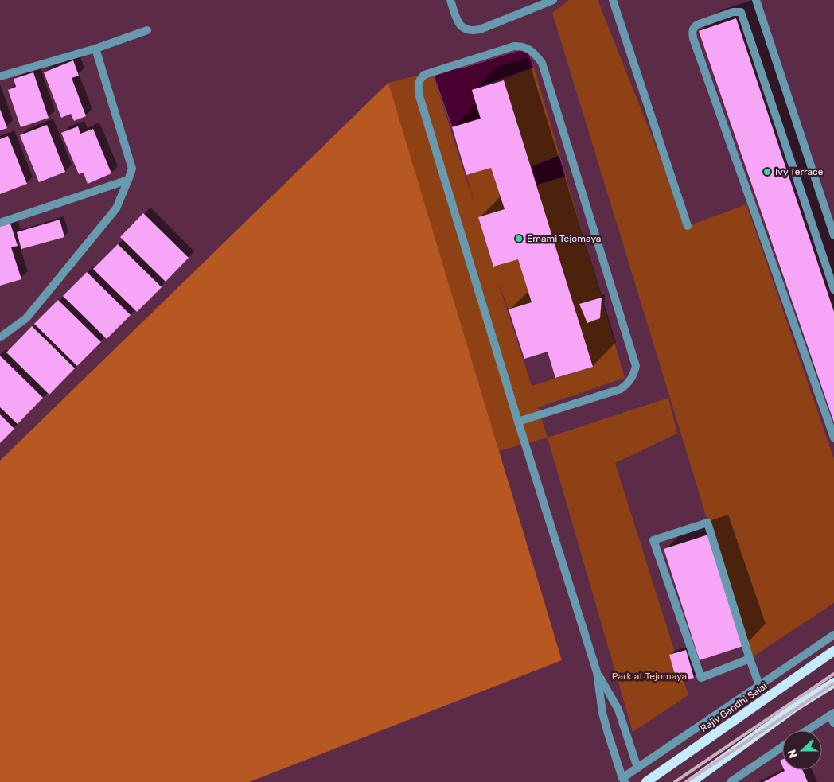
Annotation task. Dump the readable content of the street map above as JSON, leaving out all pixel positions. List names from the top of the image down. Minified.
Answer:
{"streets":{"main road":["Rajiv Gandhi Salai"]},"parks":["Park at Tejomaya"],"places":["Ivy Terrace","Emami Tejomaya"],"north":"left"}
